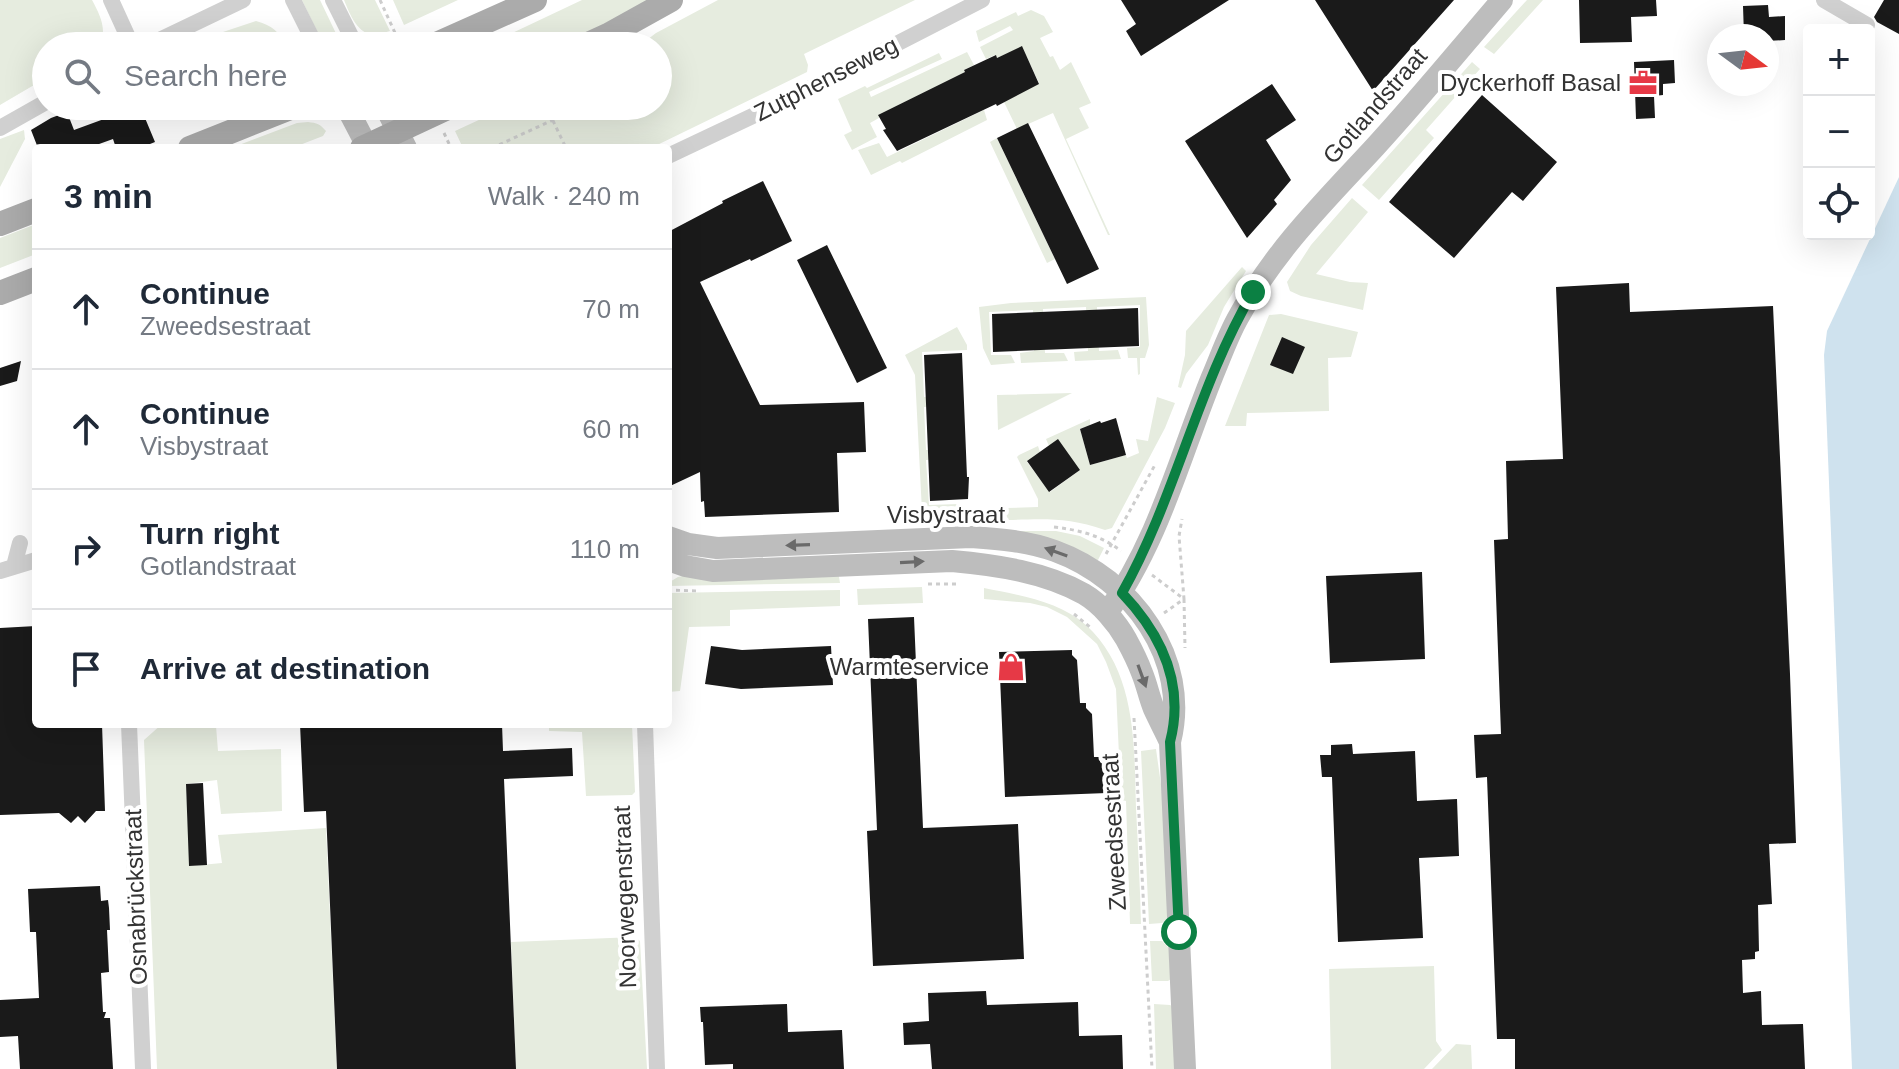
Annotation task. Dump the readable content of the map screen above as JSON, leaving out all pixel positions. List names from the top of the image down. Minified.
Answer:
{"streets":{"street":["Zutphenseweg","Gotlandstraat","Visbystraat","Osnabrückstraat","Noorwegenstraat"],"path":["Zweedsestraat"]},"crossings":[["Gotlandstraat","Visbystraat"]],"places":{"office":["Dyckerhoff Basal"],"shop":["Warmteservice"]},"north":"right","page":{"map_buttons":["+","−"],"search":"Search here","heading":["3 min","Walk · 240 m"],"list":[["Continue","Zweedsestraat","70 m"],["Continue","Visbystraat","60 m"],["Turn right","Gotlandstraat","110 m"],"Arrive at destination"]}}
